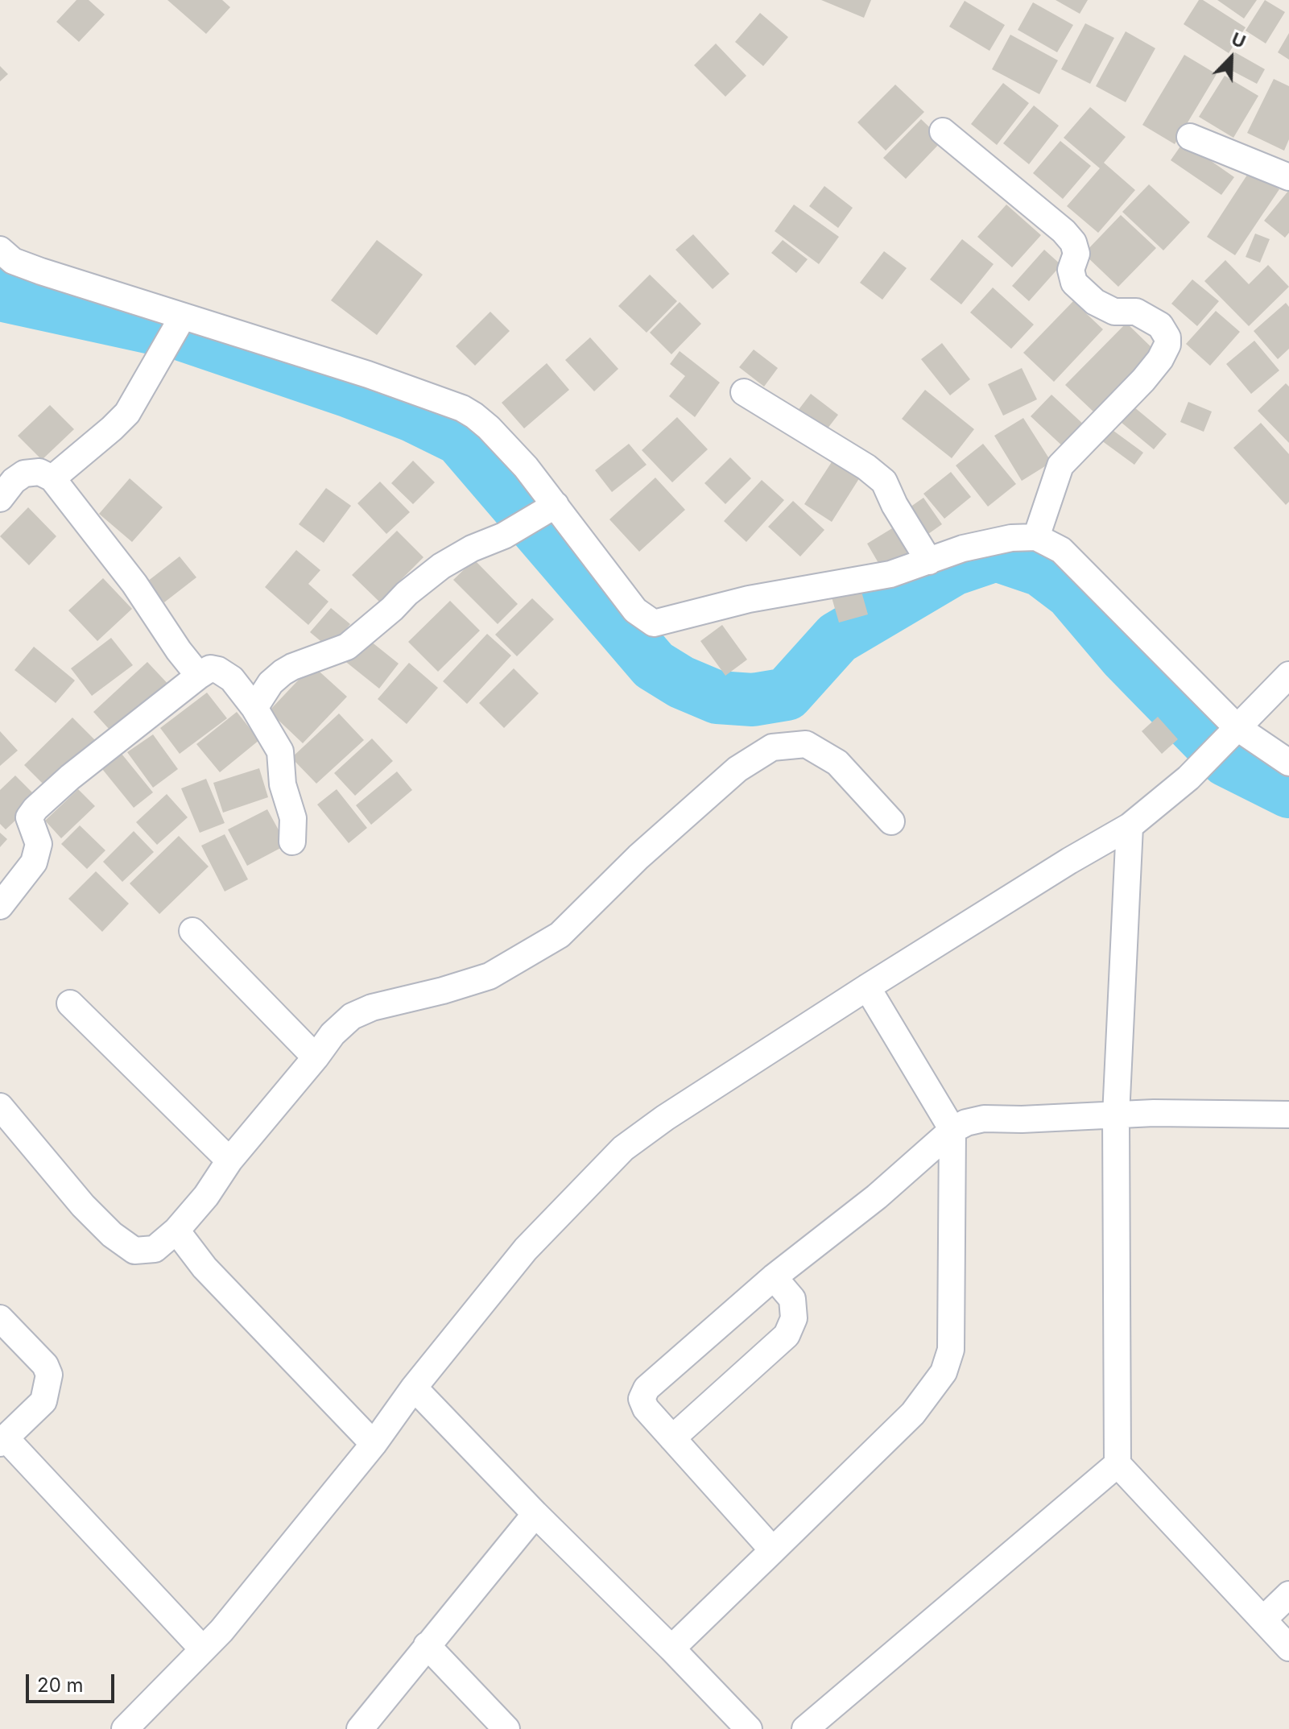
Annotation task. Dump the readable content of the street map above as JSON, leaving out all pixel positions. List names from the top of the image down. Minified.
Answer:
{"scale_bar":"20 m","north":"top right"}
